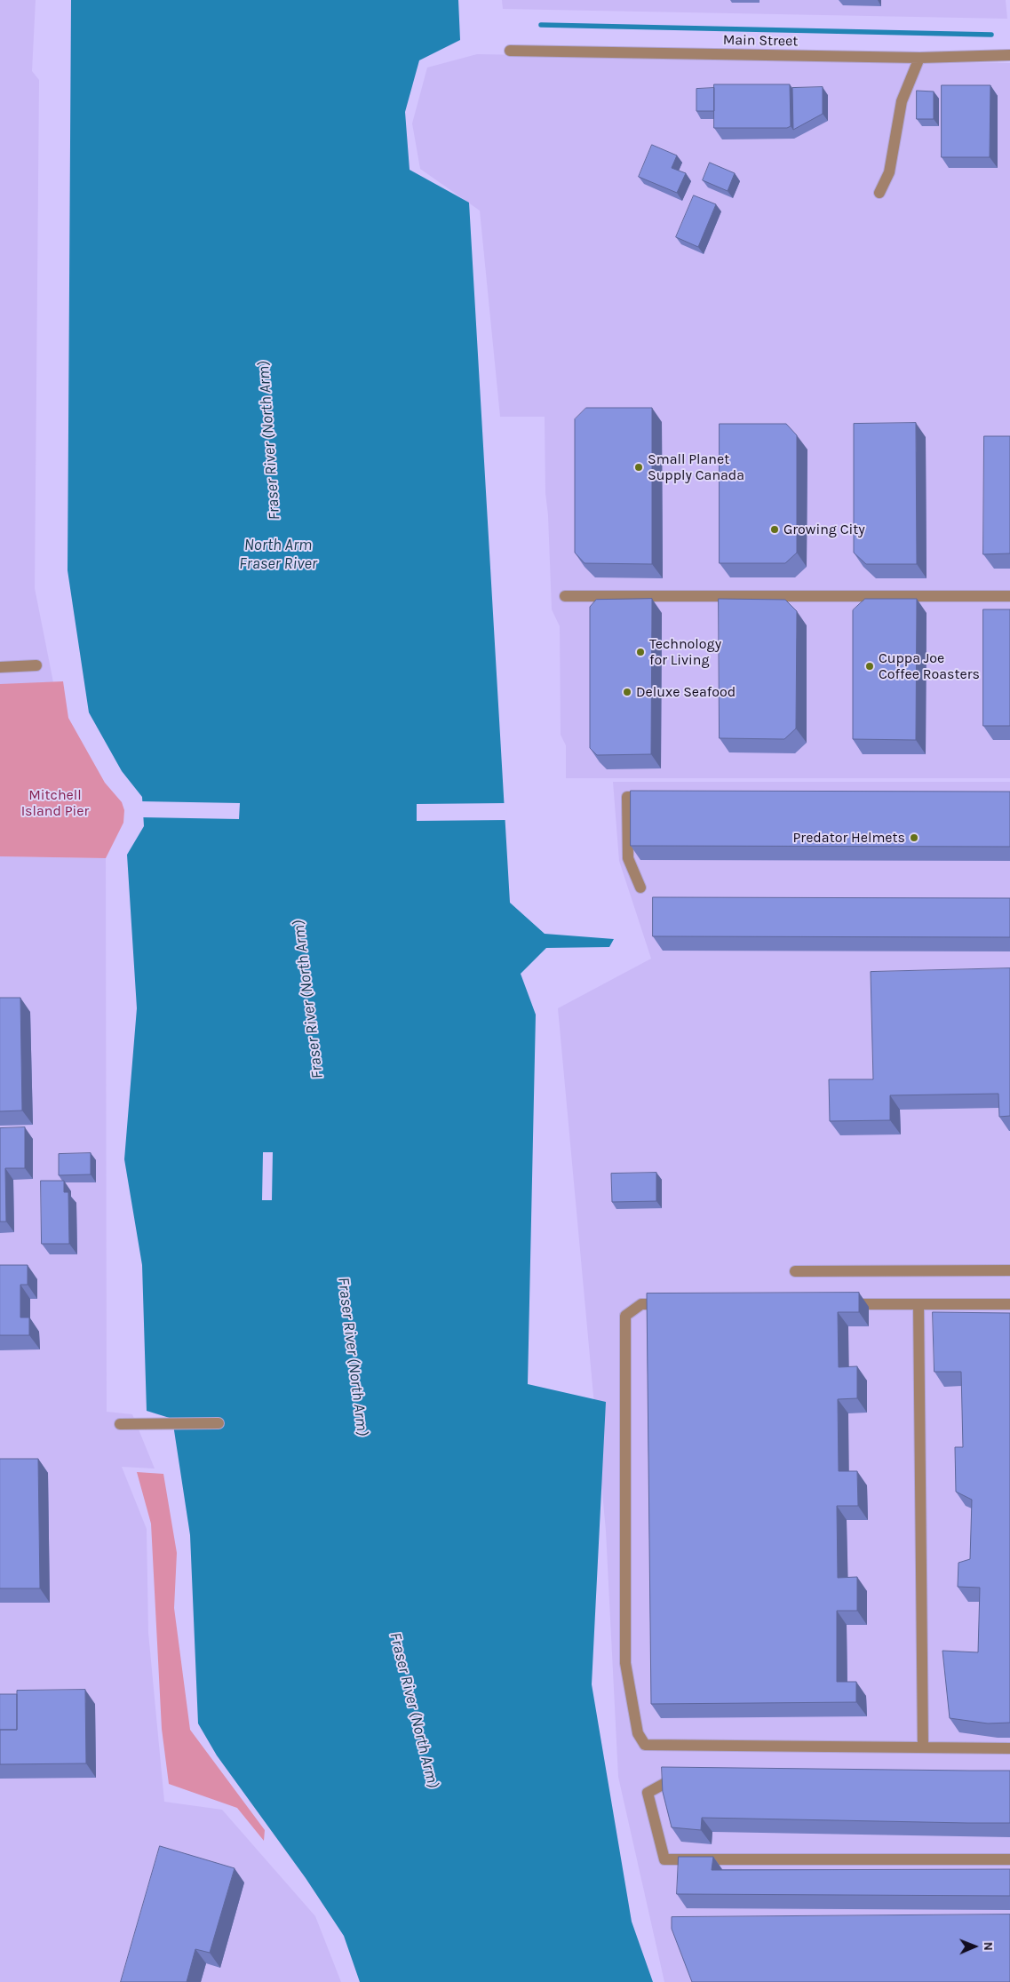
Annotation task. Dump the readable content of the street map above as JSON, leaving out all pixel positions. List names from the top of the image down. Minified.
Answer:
{"streets":{"street":["Main Street"]},"water":["Fraser River (North Arm)","North Arm Fraser River"],"parks":["Mitchell Island Pier"],"places":["Small Planet Supply Canada","Growing City","Technology for Living","Cuppa Joe Coffee Roasters","Deluxe Seafood","Predator Helmets"],"north":"right"}
